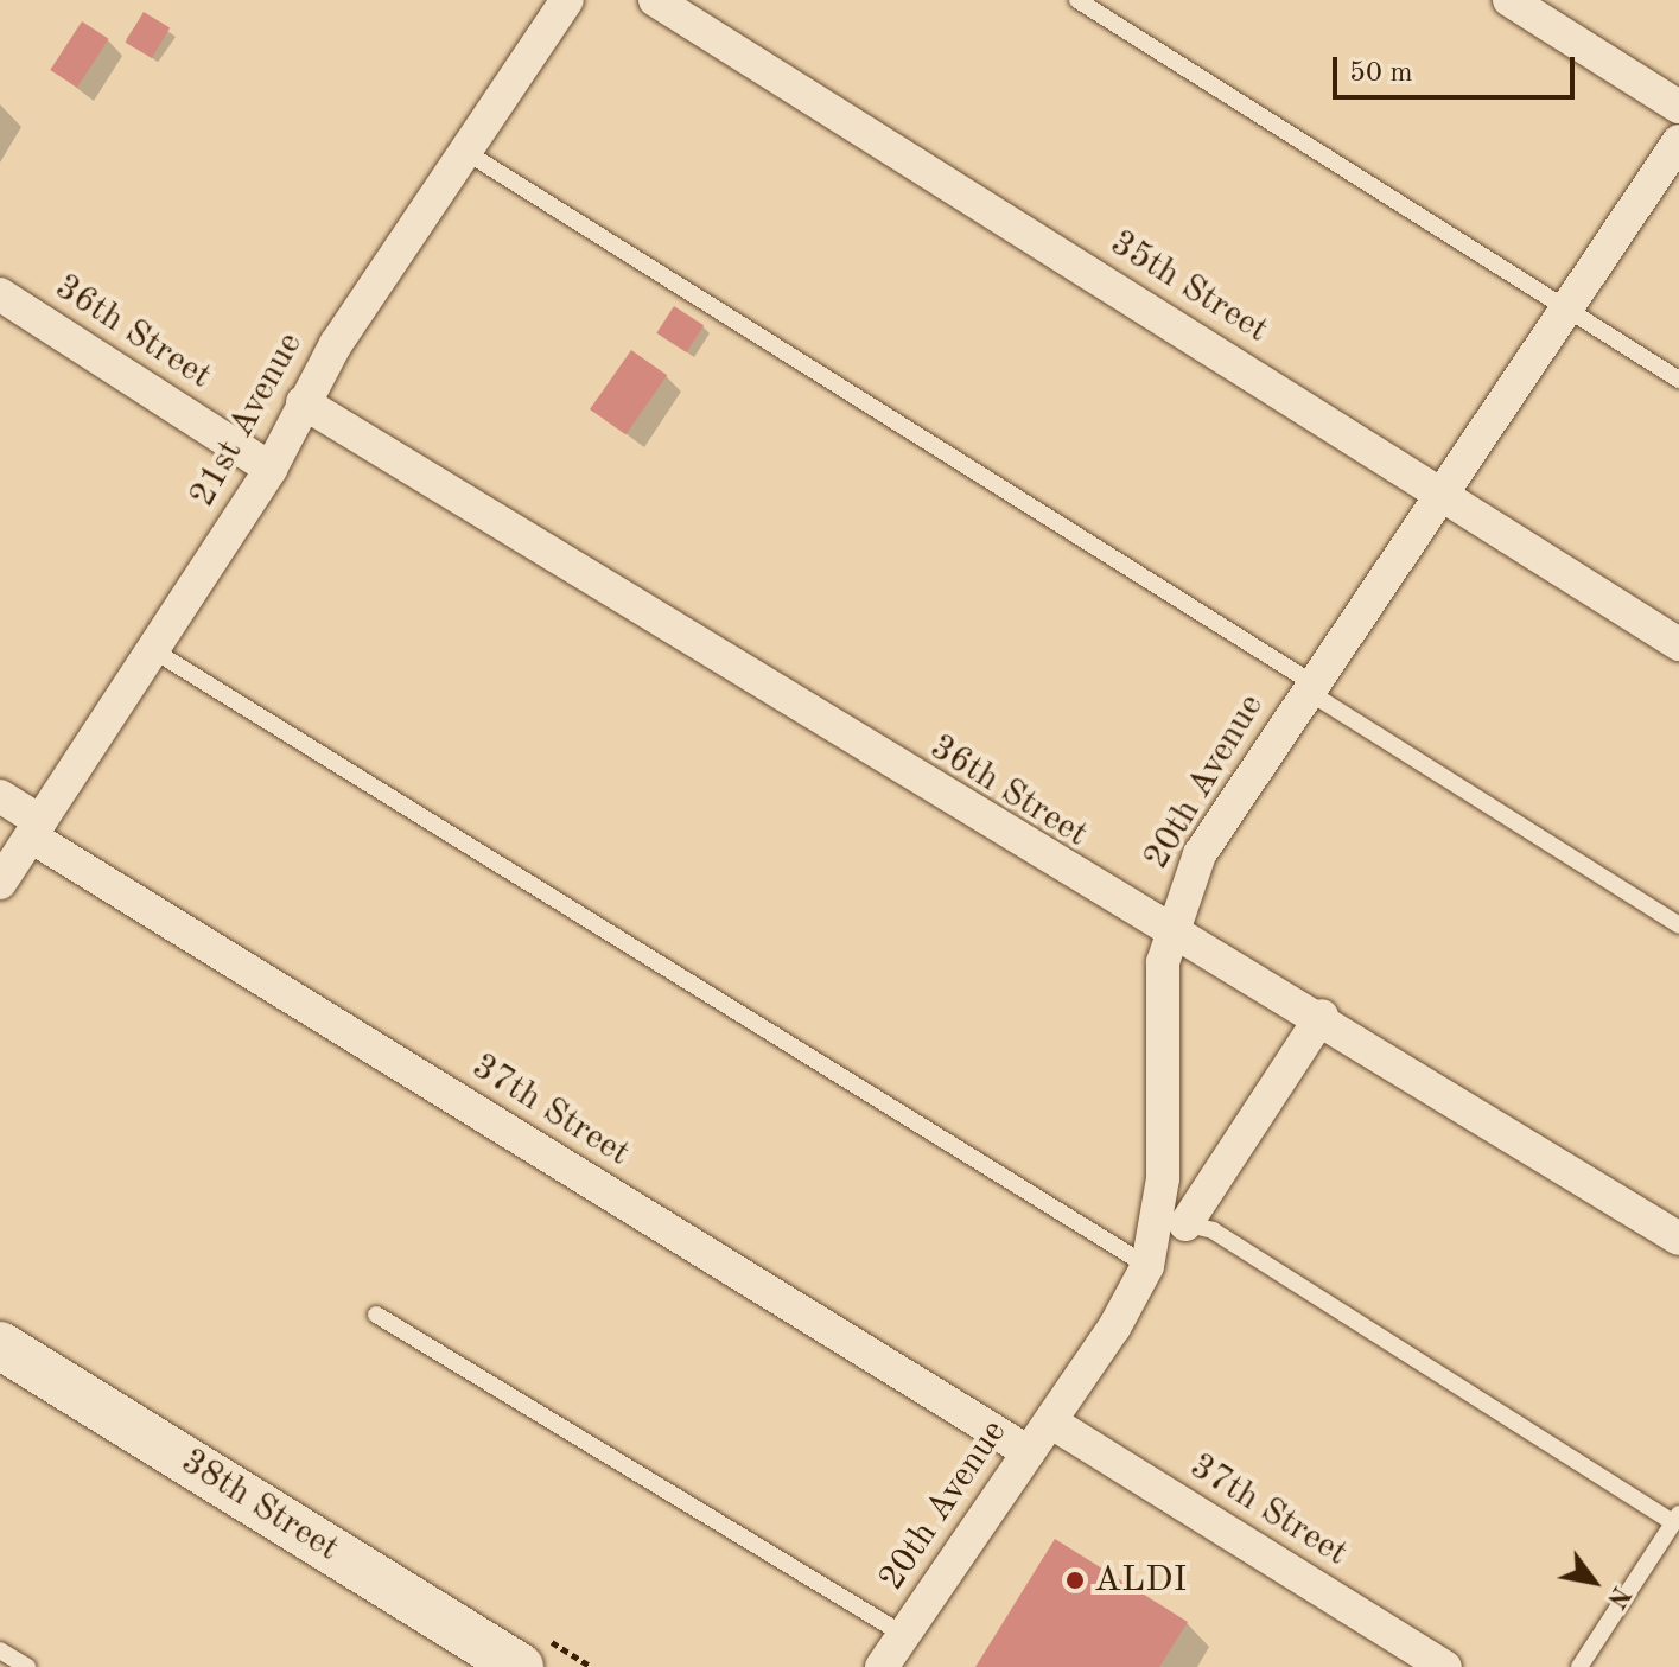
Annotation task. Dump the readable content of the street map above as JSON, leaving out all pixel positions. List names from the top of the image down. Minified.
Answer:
{"streets":{"street":["35th Street","36th Street","21st Avenue","20th Avenue","37th Street","38th Street"]},"crossings":[["35th Street","20th Avenue"],["36th Street","21st Avenue"],["36th Street","20th Avenue"],["21st Avenue","37th Street"],["20th Avenue","37th Street"]],"places":["ALDI"],"scale_bar":"50 m","north":"bottom right"}
